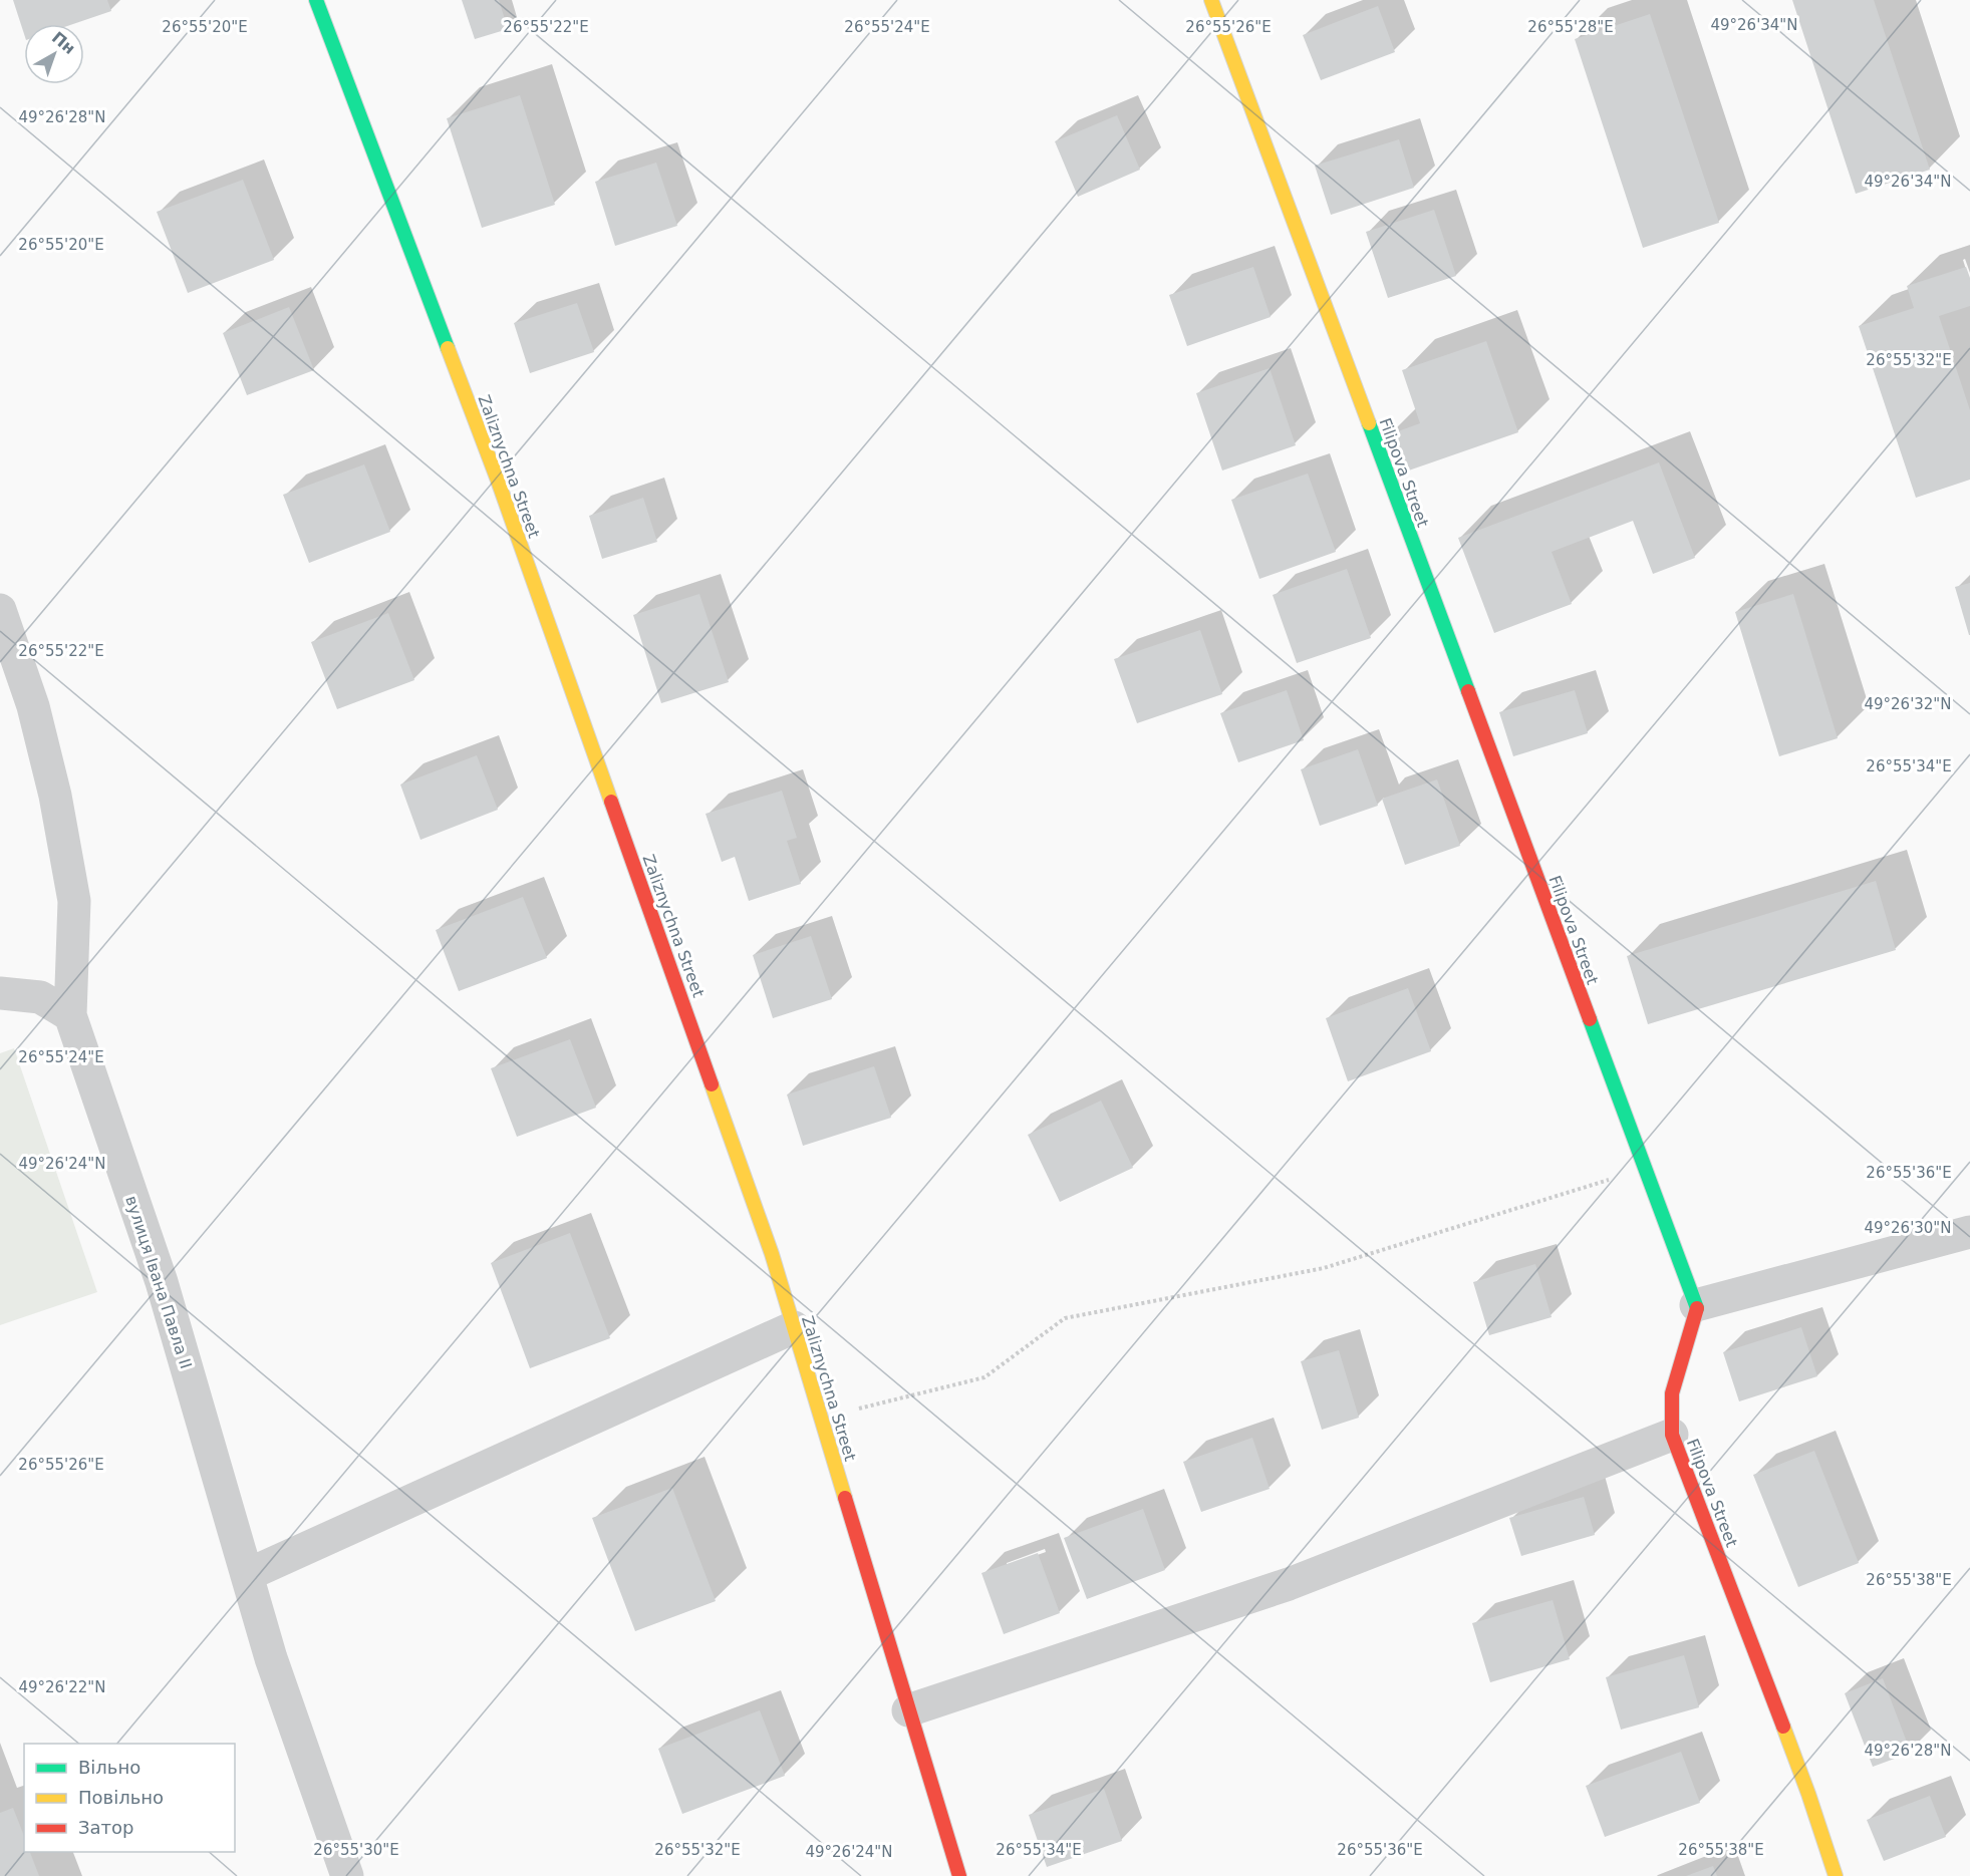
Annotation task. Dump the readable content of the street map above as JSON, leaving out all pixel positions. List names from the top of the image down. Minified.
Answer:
{"streets":{"street":["Zaliznychna Street","Filipova Street","вулиця Івана Павла II"]},"legend":["Вільно","Повільно","Затор"],"north":"top right","coordinates":["49°26'34\"N","26°55'20\"E","26°55'22\"E","26°55'24\"E","26°55'26\"E","26°55'28\"E","49°26'28\"N","26°55'32\"E","49°26'32\"N","26°55'34\"E","49°26'24\"N","26°55'36\"E","49°26'30\"N","26°55'38\"E","49°26'22\"N","26°55'30\"E"]}
